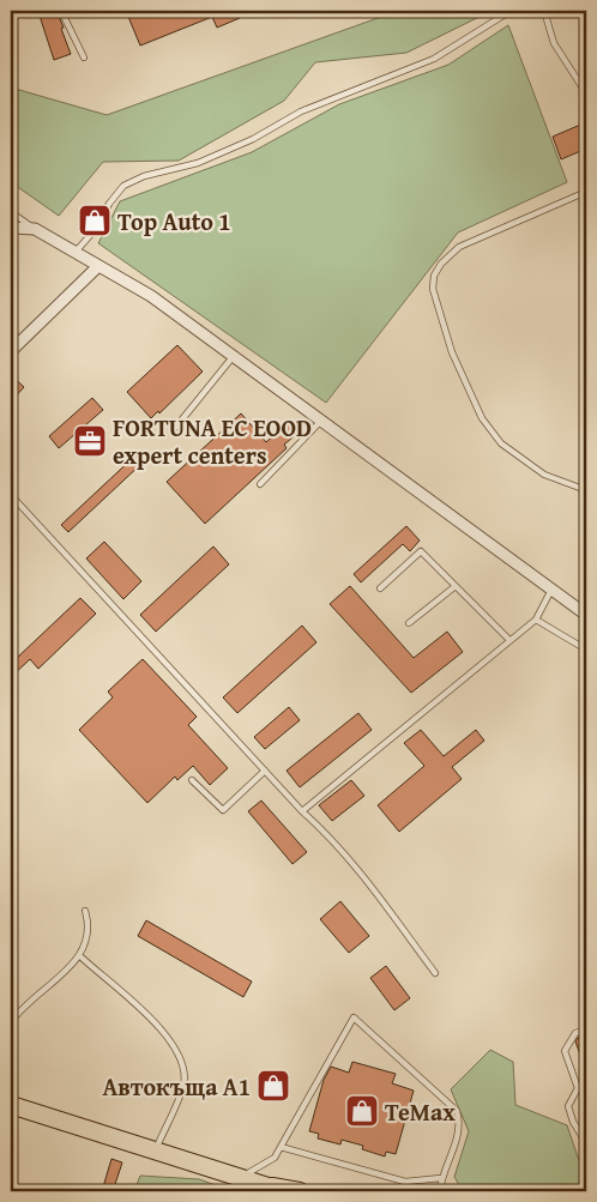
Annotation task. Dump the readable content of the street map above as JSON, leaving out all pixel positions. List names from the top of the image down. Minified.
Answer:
{"places":{"shop":["Top Auto 1","Автокъща А1","TeMax"],"office":["FORTUNA EC EOOD expert centers"]}}
